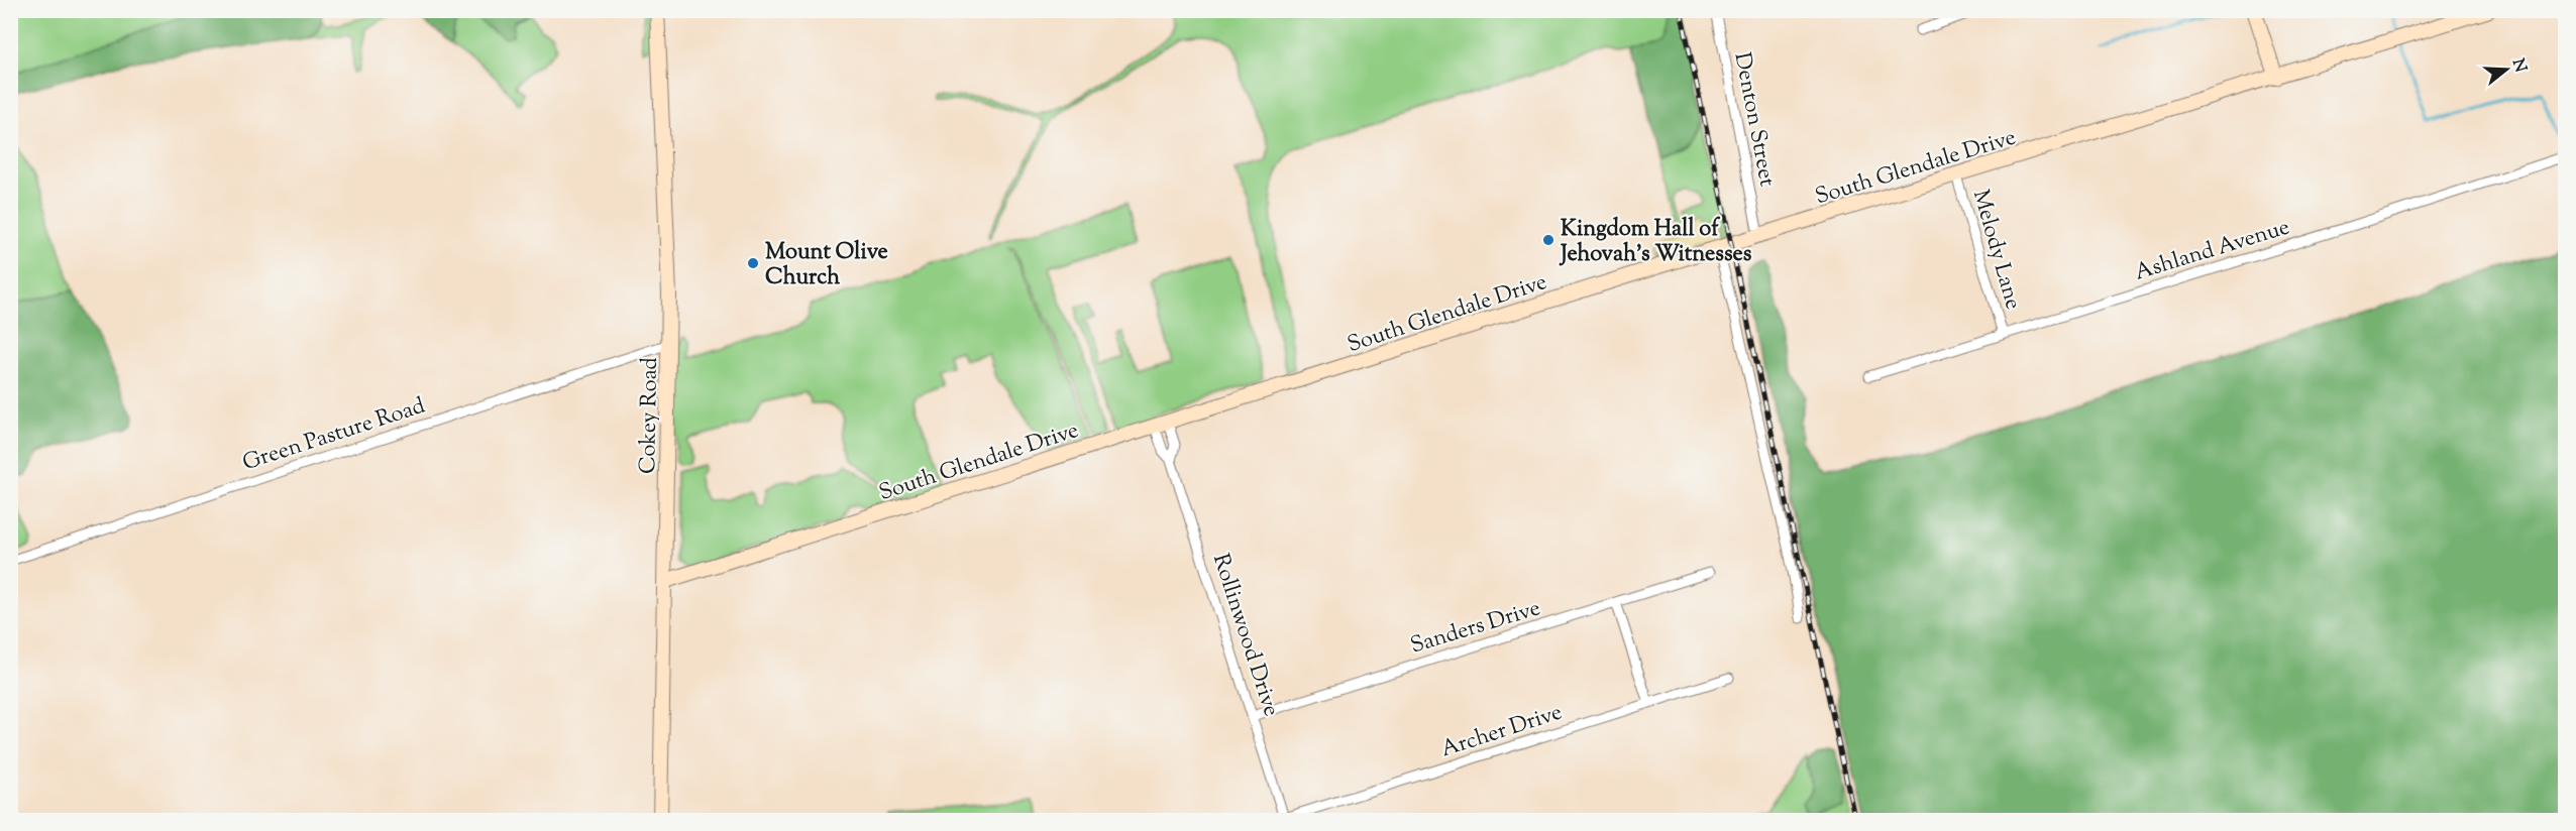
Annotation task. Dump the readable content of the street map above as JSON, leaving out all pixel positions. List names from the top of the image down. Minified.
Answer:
{"streets":{"street":["Denton Street","South Glendale Drive","Ashland Avenue","Melody Lane","Cokey Road","Green Pasture Road","Sanders Drive","Rollinwood Drive","Archer Drive"]},"crossings":[["Denton Street","South Glendale Drive"],["South Glendale Drive","Melody Lane"],["South Glendale Drive","Cokey Road"],["South Glendale Drive","Rollinwood Drive"],["Ashland Avenue","Melody Lane"],["Cokey Road","Green Pasture Road"],["Sanders Drive","Rollinwood Drive"],["Rollinwood Drive","Archer Drive"]],"places":["Kingdom Hall of Jehovah’s Witnesses","Mount Olive Church"],"north":"right"}
